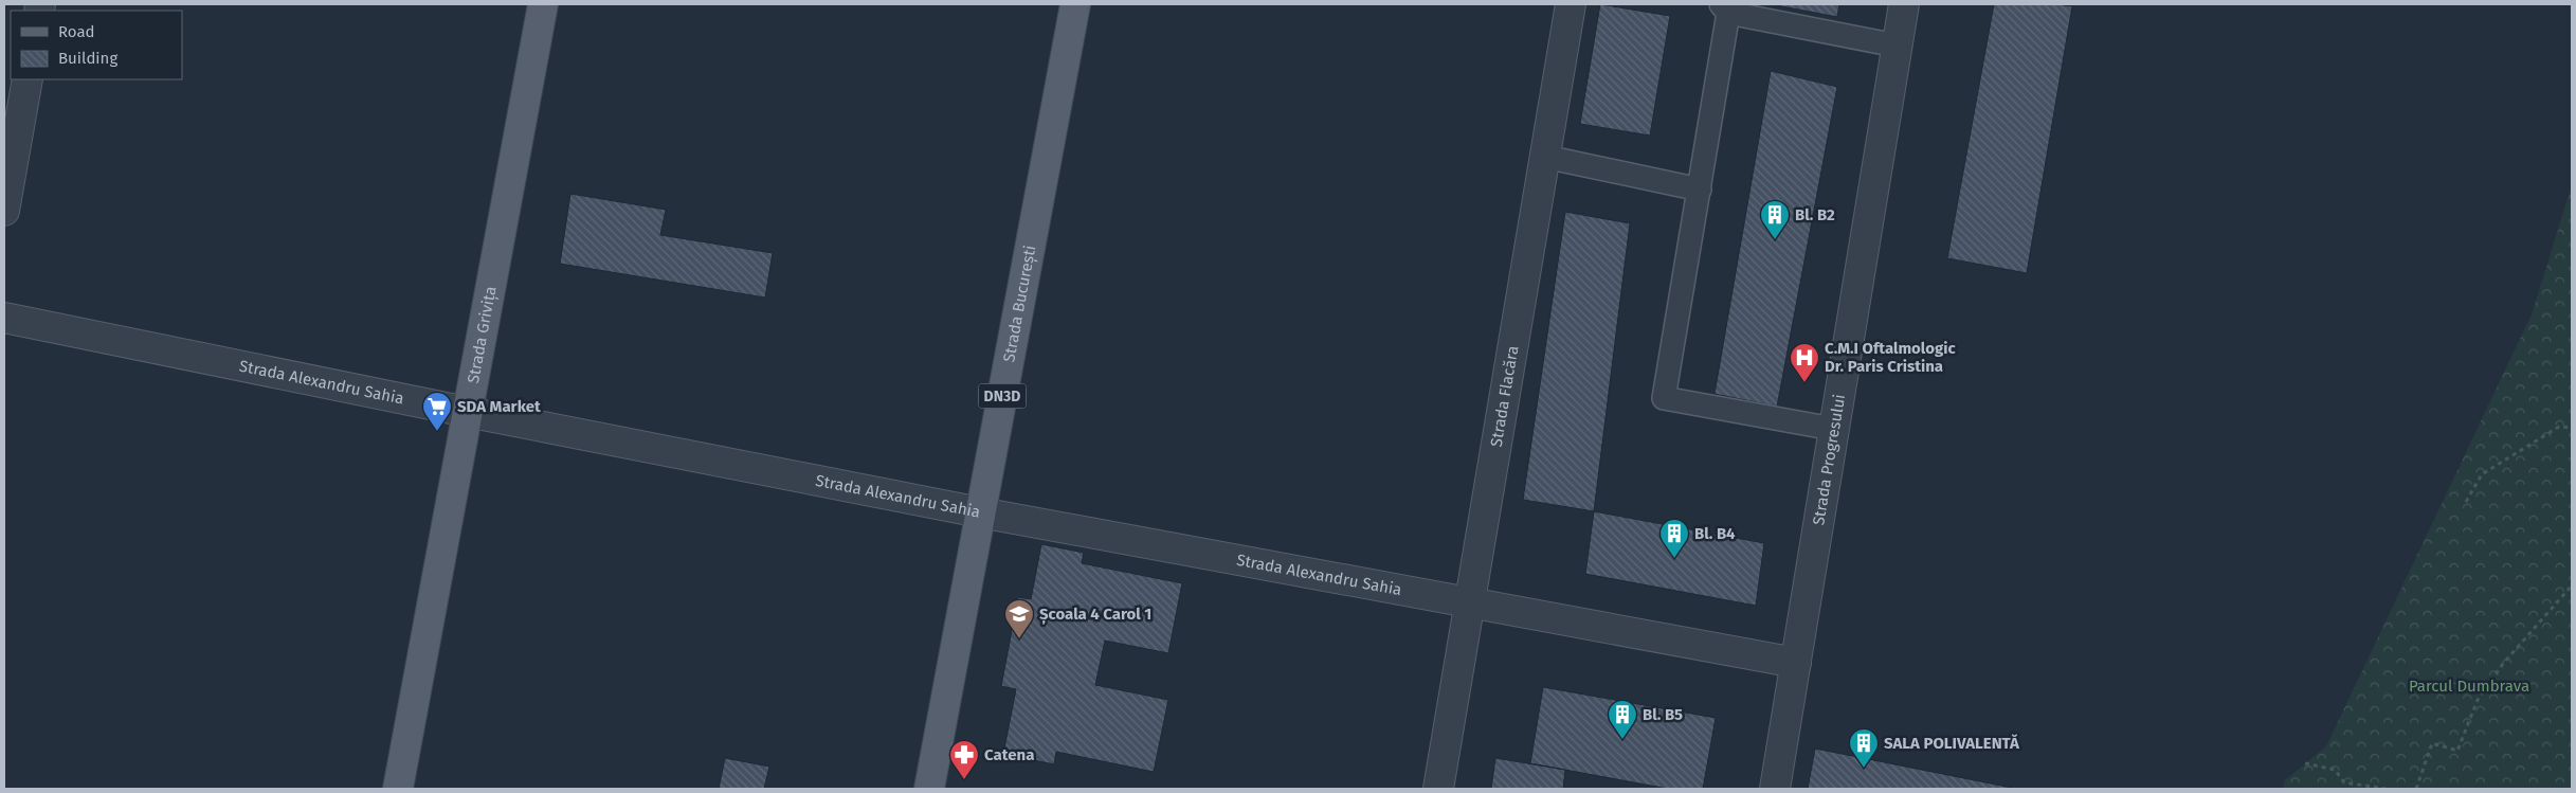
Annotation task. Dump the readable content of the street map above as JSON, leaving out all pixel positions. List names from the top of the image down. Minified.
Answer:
{"streets":{"main road":["Strada București","Strada Grivița","DN3D"],"street":["Strada Alexandru Sahia","Strada Flacăra","Strada Progresului"]},"crossings":[["Strada București","Strada Alexandru Sahia"],["Strada Grivița","Strada Alexandru Sahia"],["Strada Alexandru Sahia","Strada Flacăra"],["Strada Alexandru Sahia","Strada Progresului"]],"parks":["Parcul Dumbrava"],"places":{"building":["Bl. B2","Bl. B4","Bl. B5","SALA POLIVALENTĂ"],"hospital":["C.M.I Oftalmologic Dr. Paris Cristina"],"supermarket":["SDA Market"],"school or university":["Școala 4 Carol 1"],"pharmacy":["Catena"]},"legend":["Road","Building"]}
